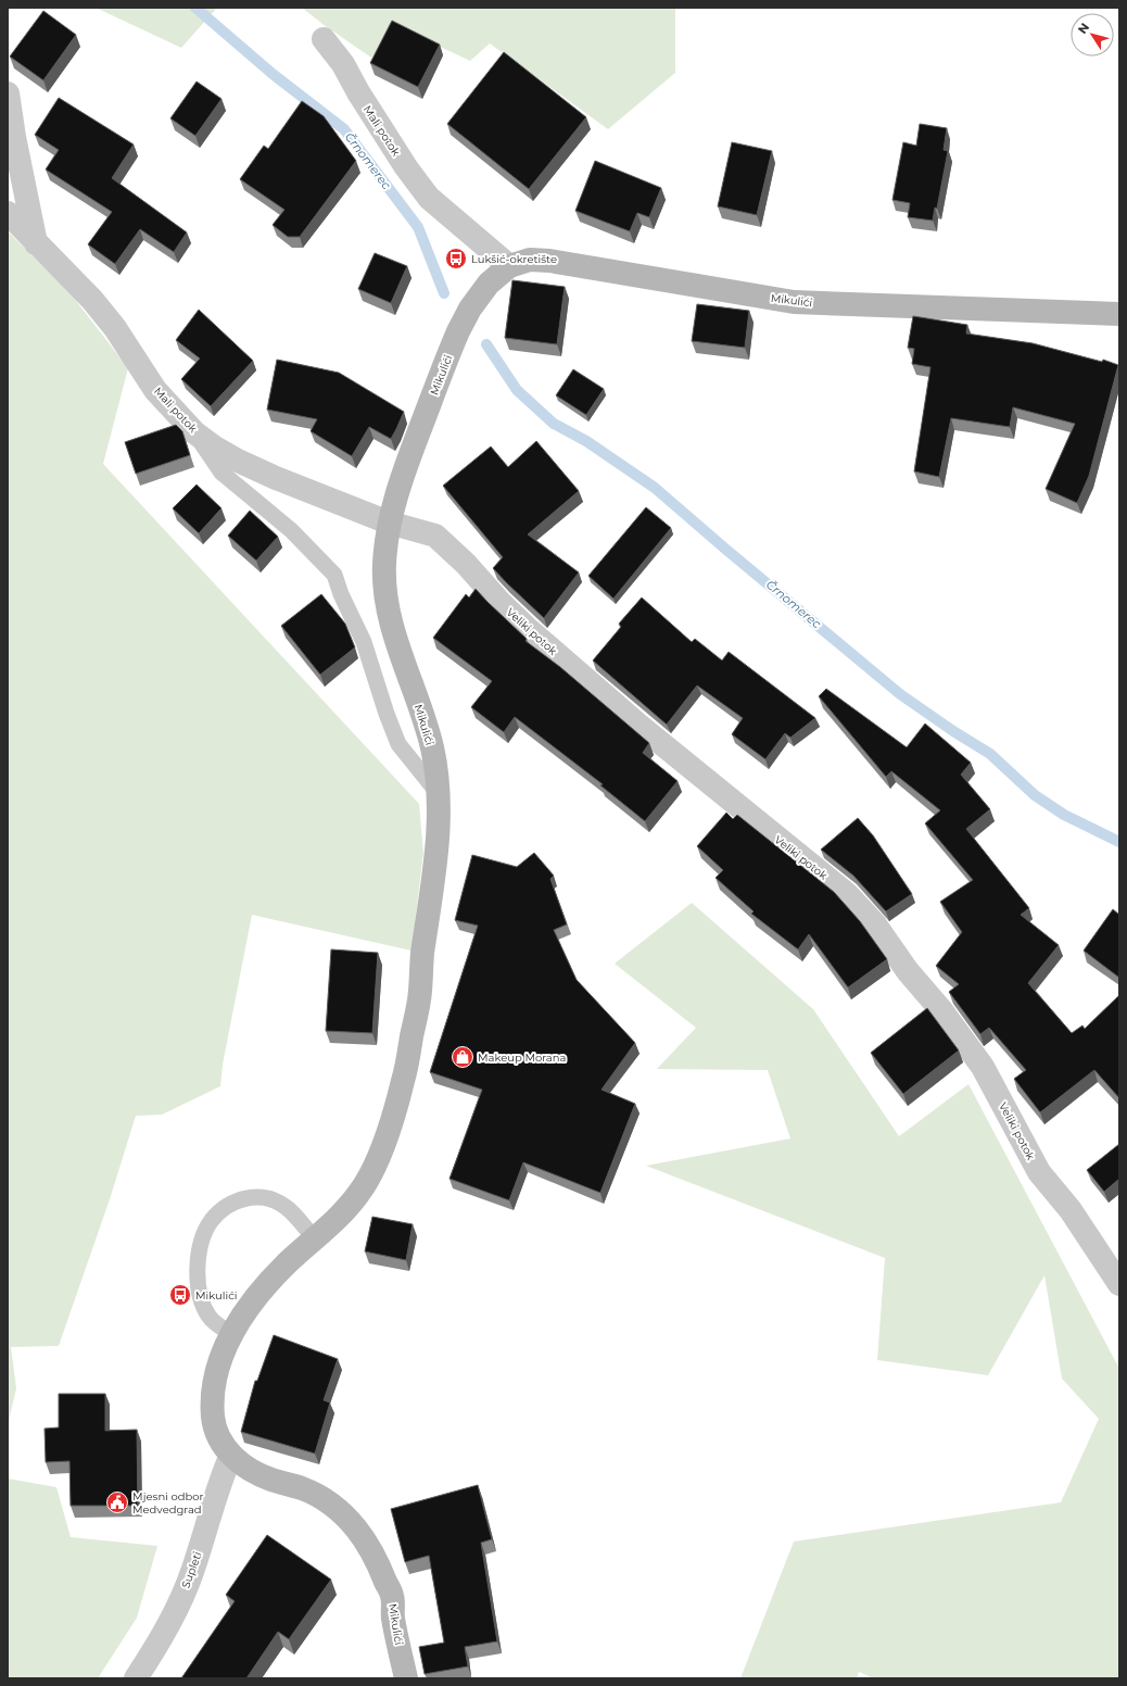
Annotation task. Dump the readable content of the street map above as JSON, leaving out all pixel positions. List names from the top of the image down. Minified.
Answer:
{"streets":{"street":["Mali potok","Mikulići","Veliki potok","Supleti"]},"crossings":[["Mali potok","Mikulići"],["Mali potok","Veliki potok"],["Mikulići","Veliki potok"],["Mikulići","Supleti"]],"water":["Črnomerec"],"places":{"bus stop":["Lukšić-okretište","Mikulići"],"shop":["Makeup Morana"],"public building":["Mjesni odbor Medvedgrad"]},"north":"top left"}
